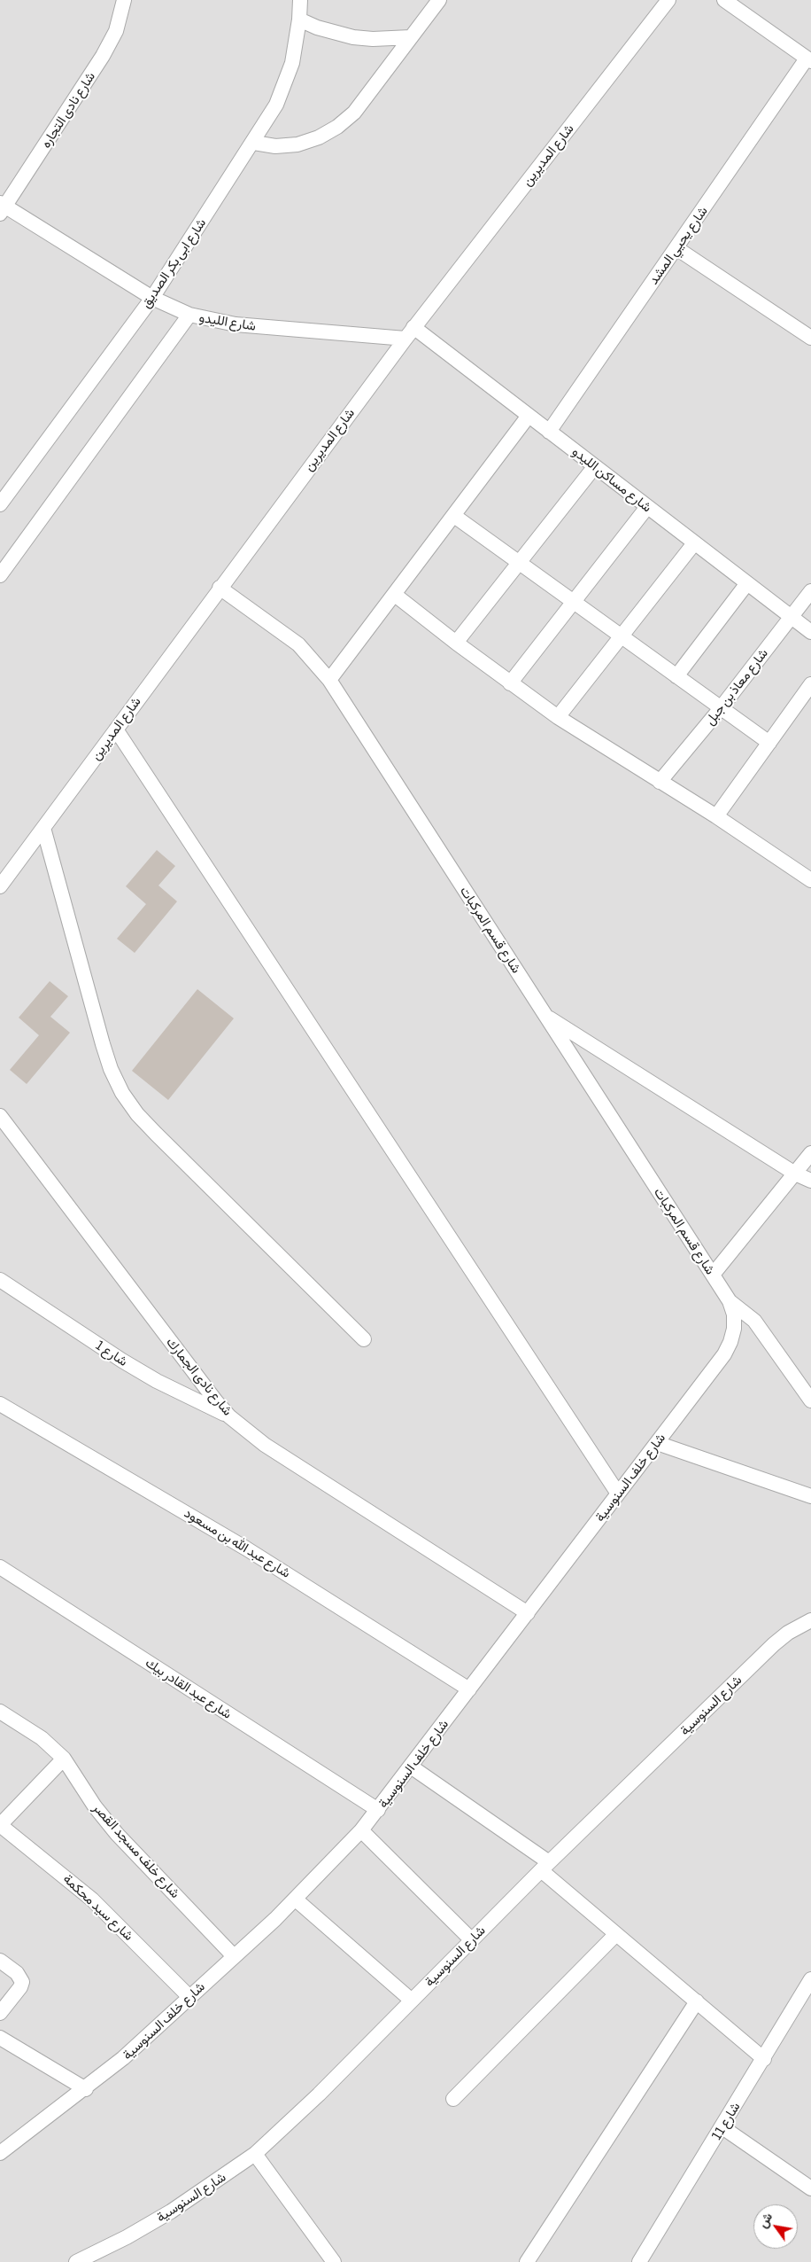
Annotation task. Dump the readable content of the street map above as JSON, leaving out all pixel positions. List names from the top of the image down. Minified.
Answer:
{"streets":{"street":["شارع نادى التجاره","شارع المديرين","شارع يحيي المشد","شارع ابى بكر الصديق","شارع الليدو","شارع مساكن الليدو","شارع معاذ بن جبل","شارع قسم المركبات","شارع 1","شارع نادى الجمارك","شارع خلف السنوسية","شارع عبد الله بن مسعود","شارع عبد القادر بيك","شارع السنوسية","شارع خلف مسجد القصر","شارع سيد محكمة","شارع 11"]},"crossings":[["شارع نادى التجاره","شارع الليدو"],["شارع المديرين","شارع الليدو"],["شارع المديرين","شارع مساكن الليدو"],["شارع المديرين","شارع قسم المركبات"],["شارع يحيي المشد","شارع مساكن الليدو"],["شارع ابى بكر الصديق","شارع الليدو"],["شارع الليدو","شارع مساكن الليدو"],["شارع مساكن الليدو","شارع معاذ بن جبل"],["شارع قسم المركبات","شارع خلف السنوسية"],["شارع 1","شارع نادى الجمارك"],["شارع نادى الجمارك","شارع خلف السنوسية"],["شارع خلف السنوسية","شارع عبد الله بن مسعود"],["شارع خلف السنوسية","شارع عبد القادر بيك"],["شارع خلف السنوسية","شارع خلف مسجد القصر"],["شارع خلف السنوسية","شارع سيد محكمة"]],"north":"top left"}
